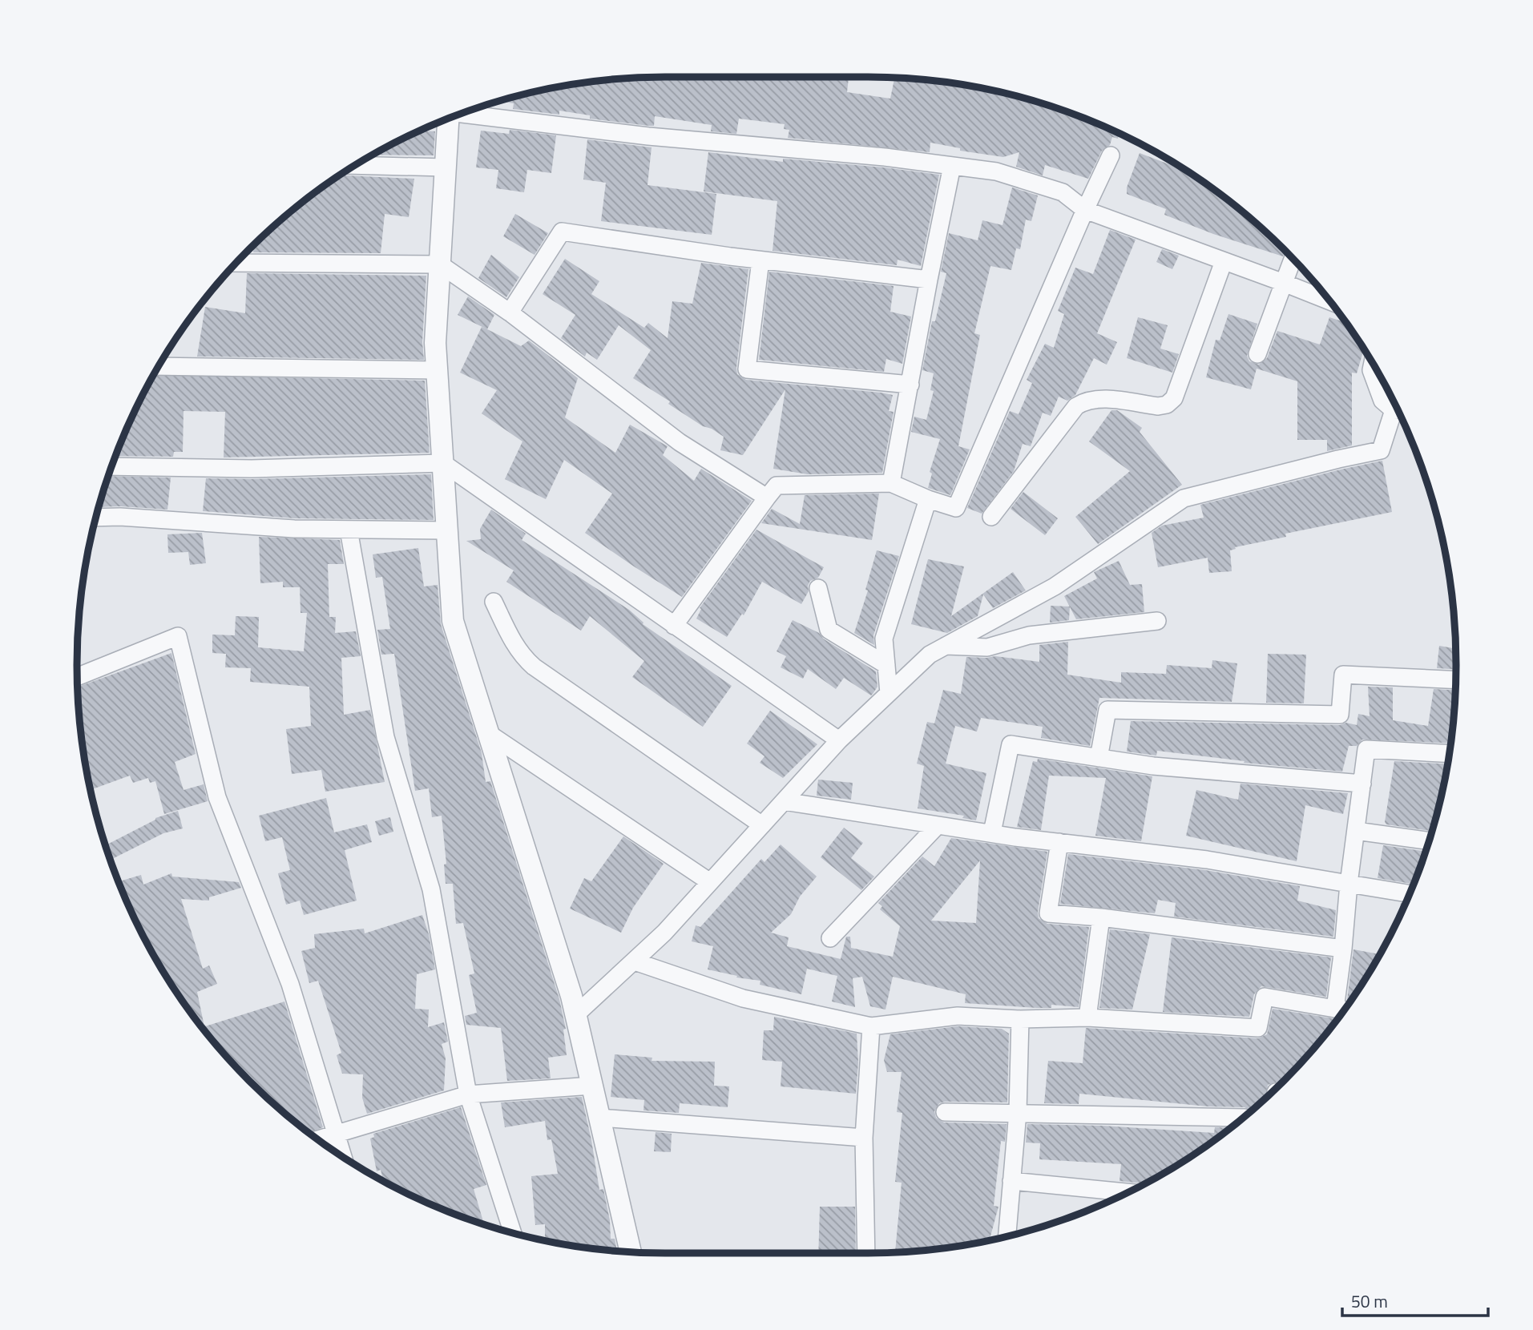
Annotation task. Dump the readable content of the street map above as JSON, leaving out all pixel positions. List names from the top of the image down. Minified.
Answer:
{"scale_bar":"50 m"}
